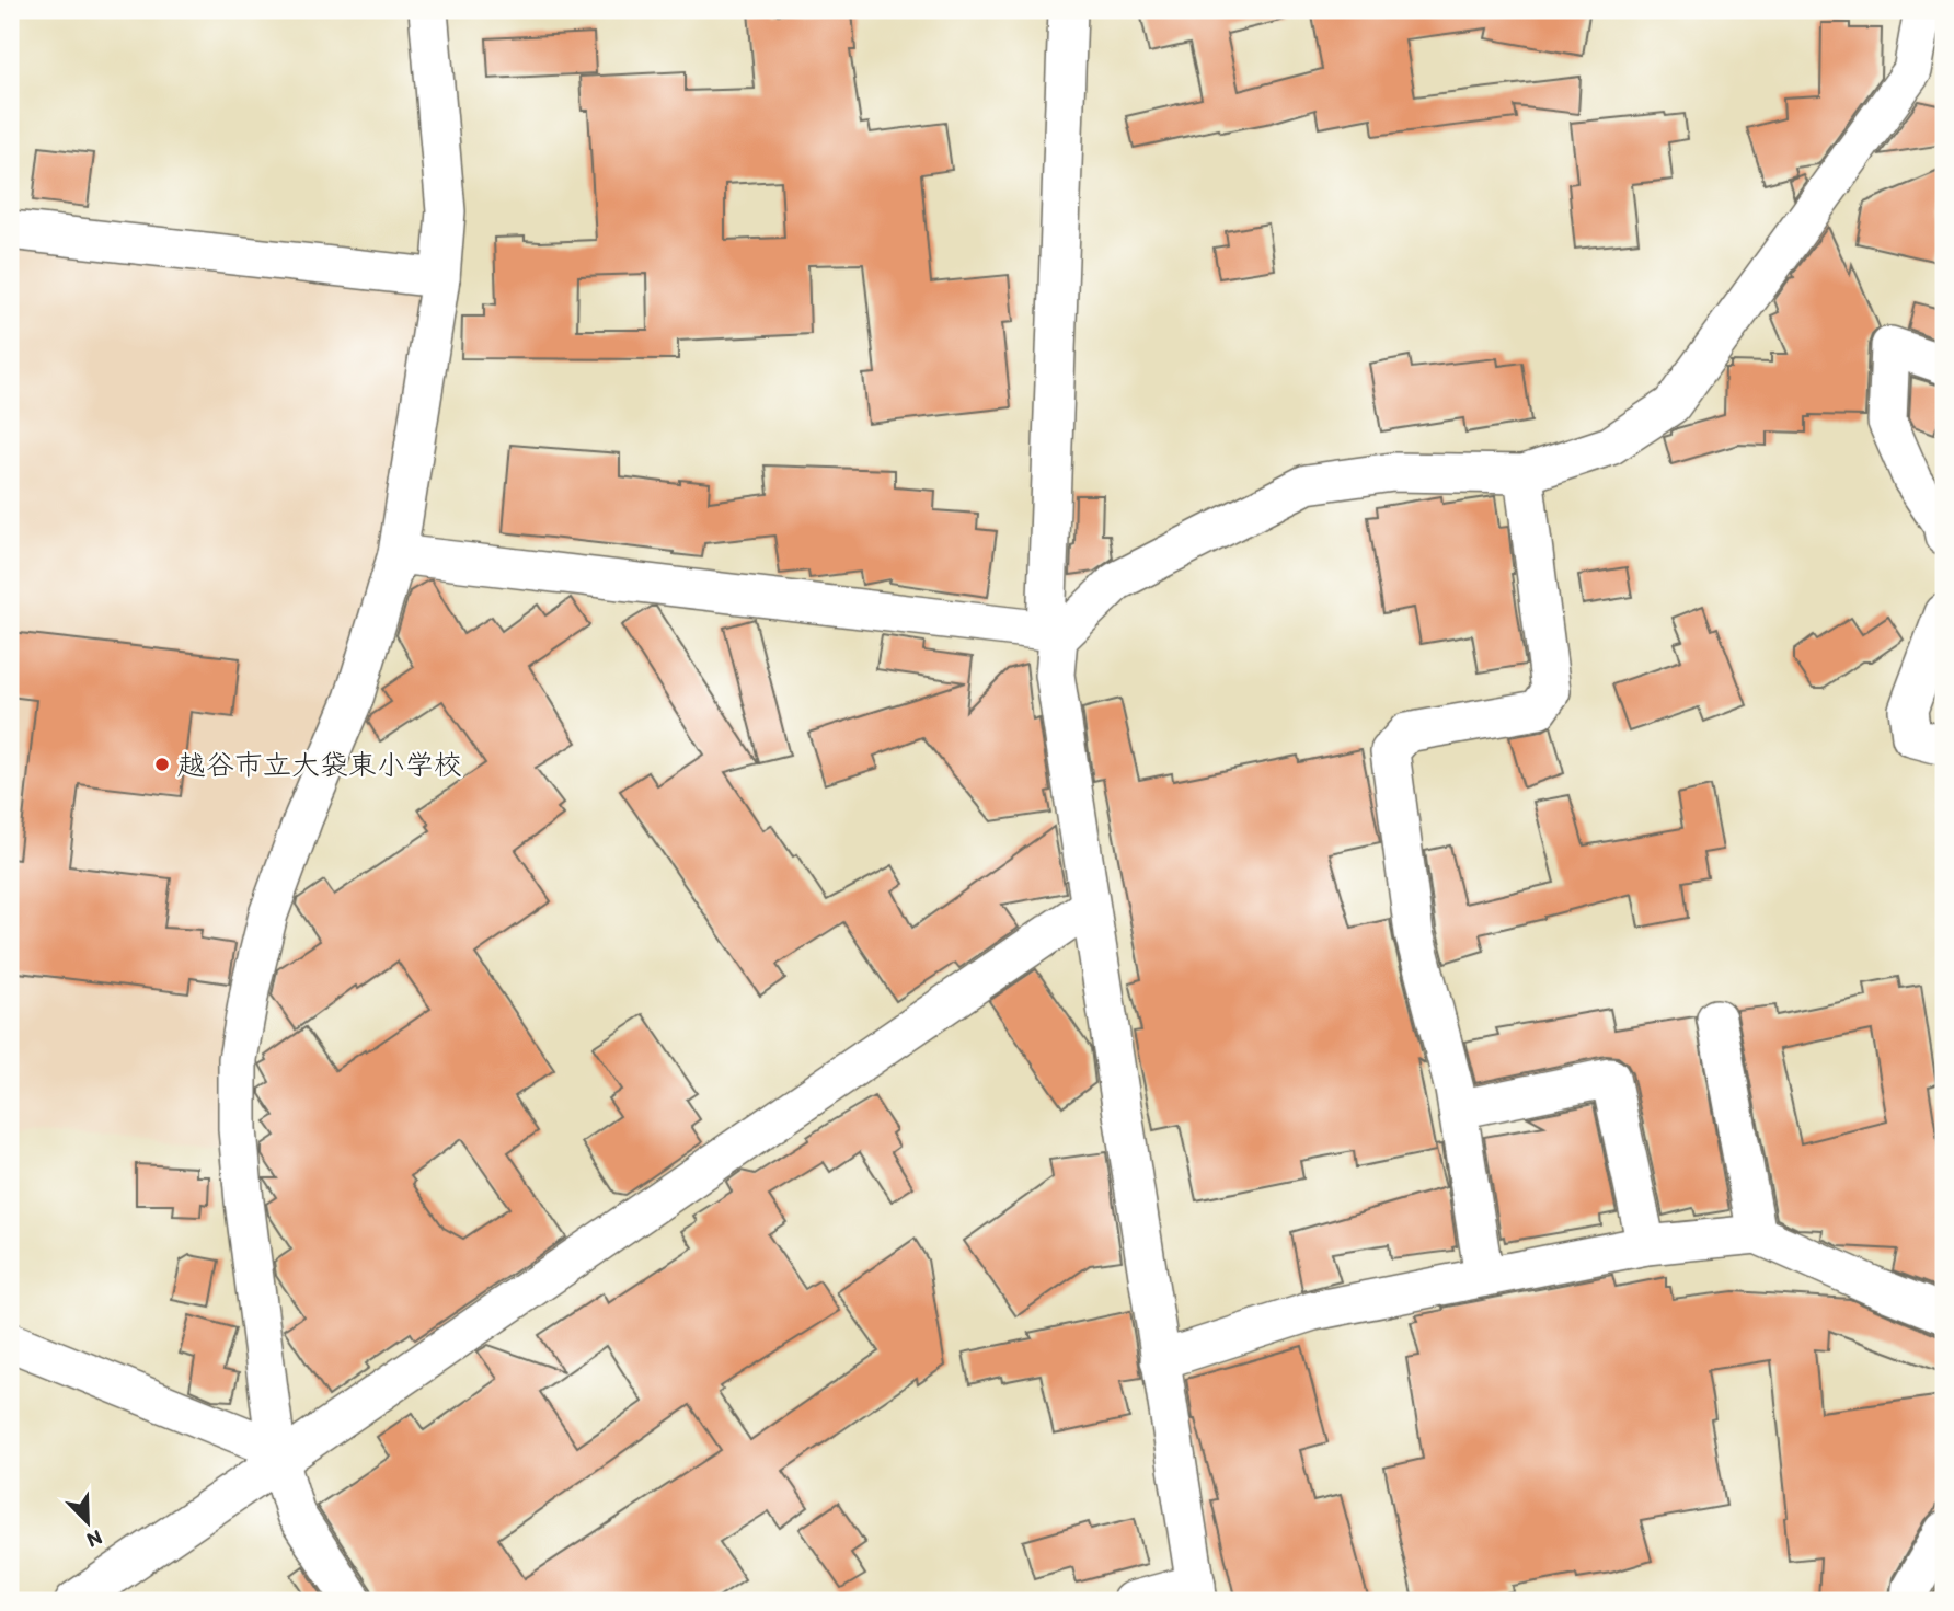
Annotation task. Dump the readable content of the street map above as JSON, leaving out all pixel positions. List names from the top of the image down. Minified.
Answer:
{"places":["越谷市立大袋東小学校"],"north":"bottom right"}
